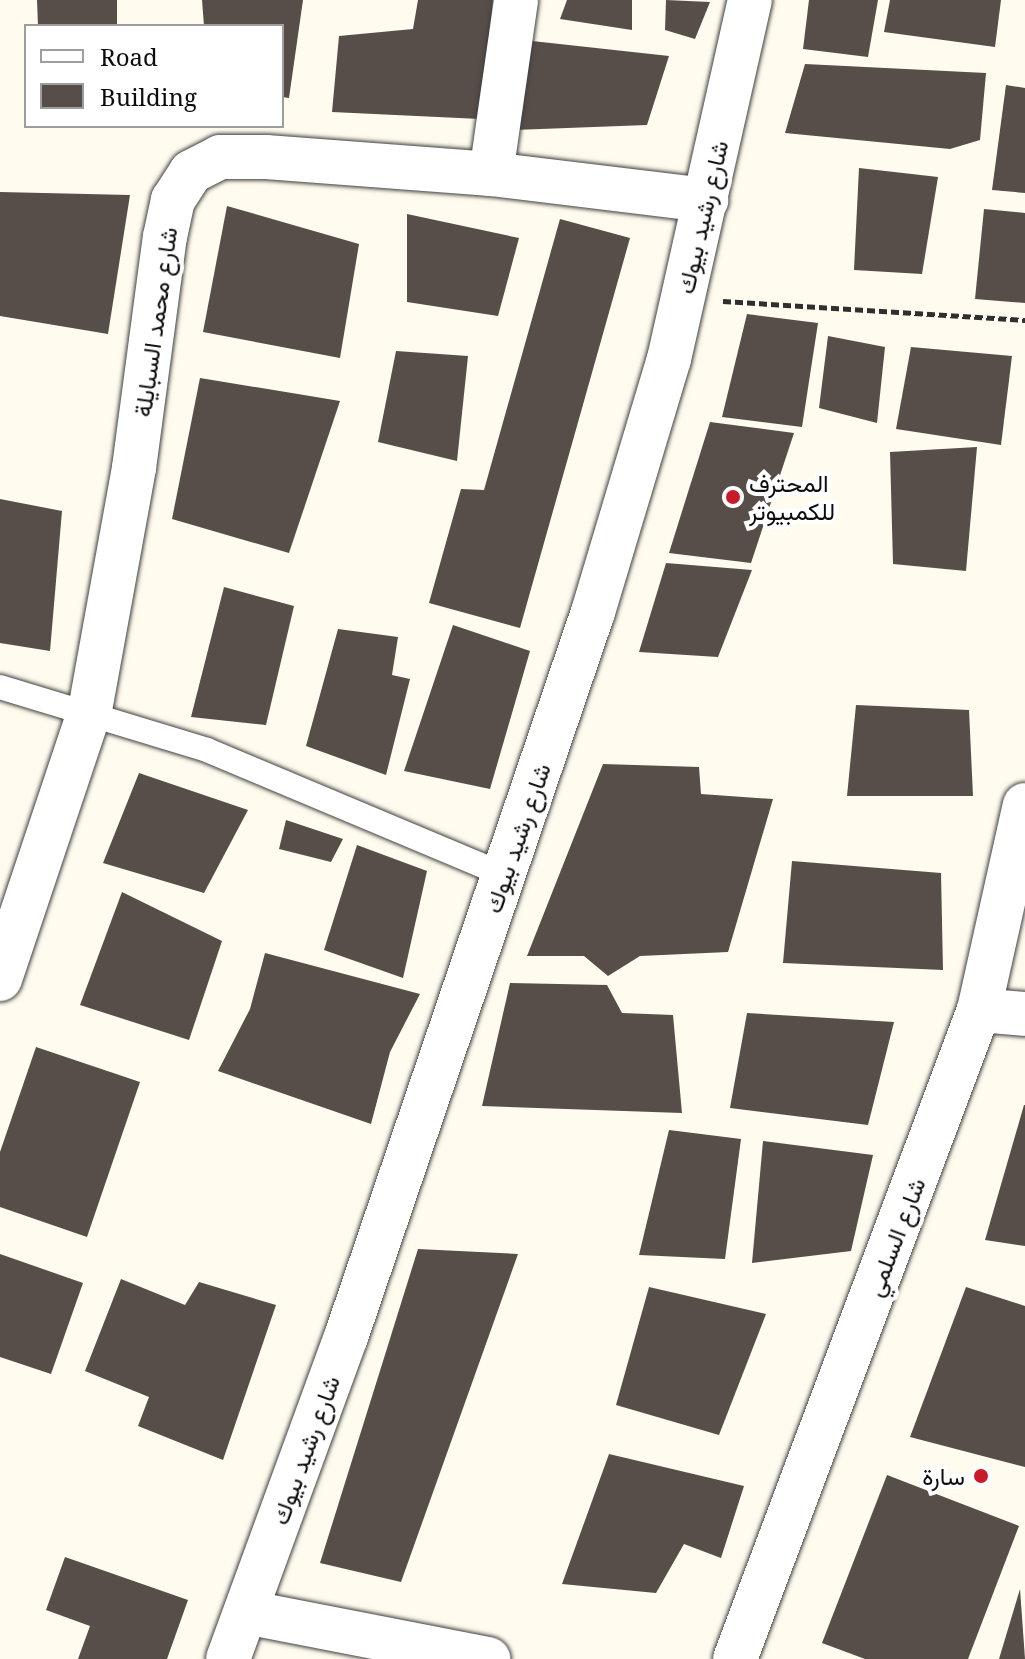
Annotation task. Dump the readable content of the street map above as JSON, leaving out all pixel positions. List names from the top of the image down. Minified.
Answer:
{"streets":{"street":["شارع رشيد بيوك","شارع محمد السبايلة","شارع السلمي"]},"crossings":[["شارع رشيد بيوك","شارع محمد السبايلة"]],"places":["المحترف للكمبيوتر","سارة"],"legend":["Road","Building"]}
